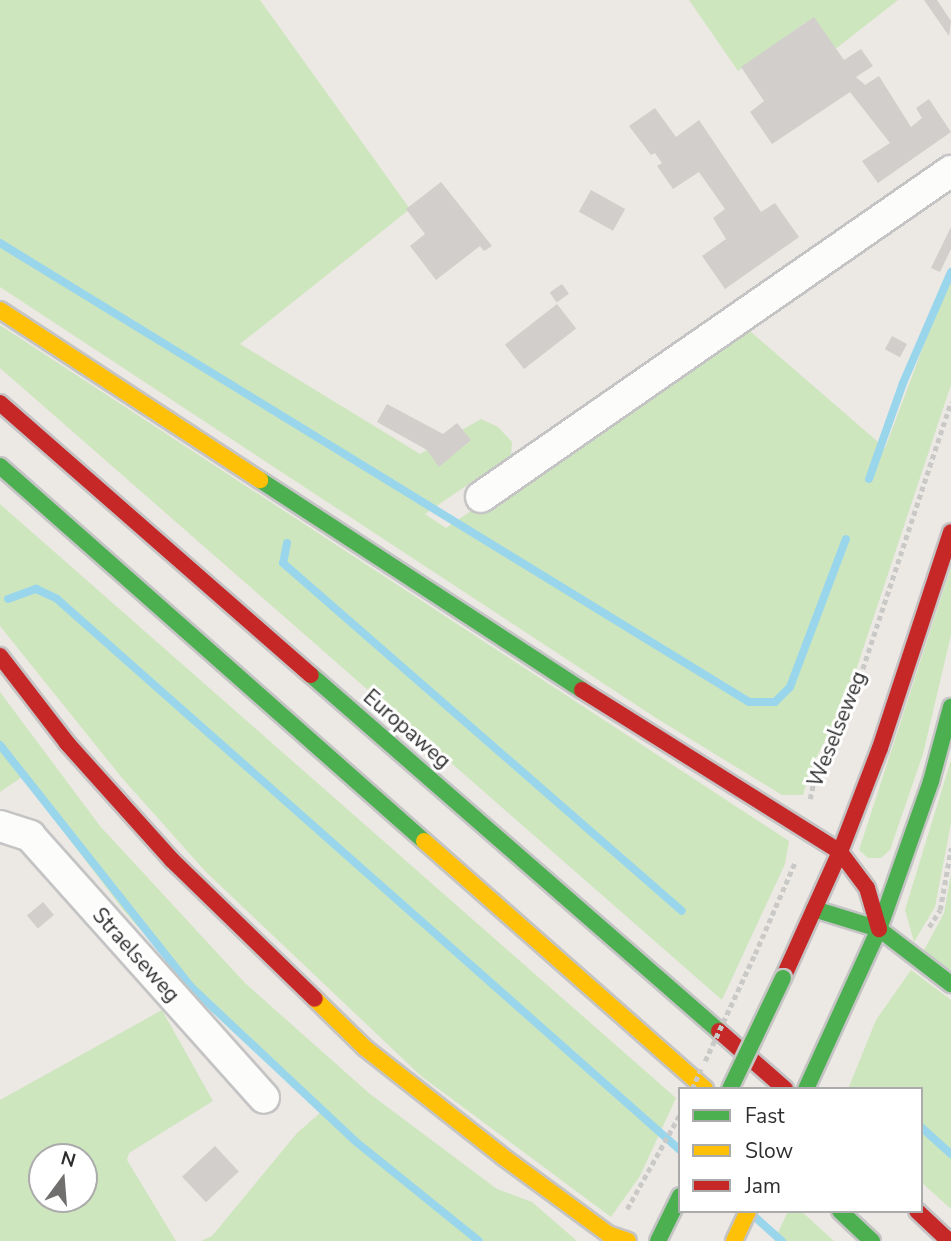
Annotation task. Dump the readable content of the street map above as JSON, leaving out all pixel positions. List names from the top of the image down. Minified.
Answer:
{"streets":{"main road":["Europaweg","Weselseweg"],"street":["Straelseweg"]},"legend":["Fast","Slow","Jam"],"north":"top"}
